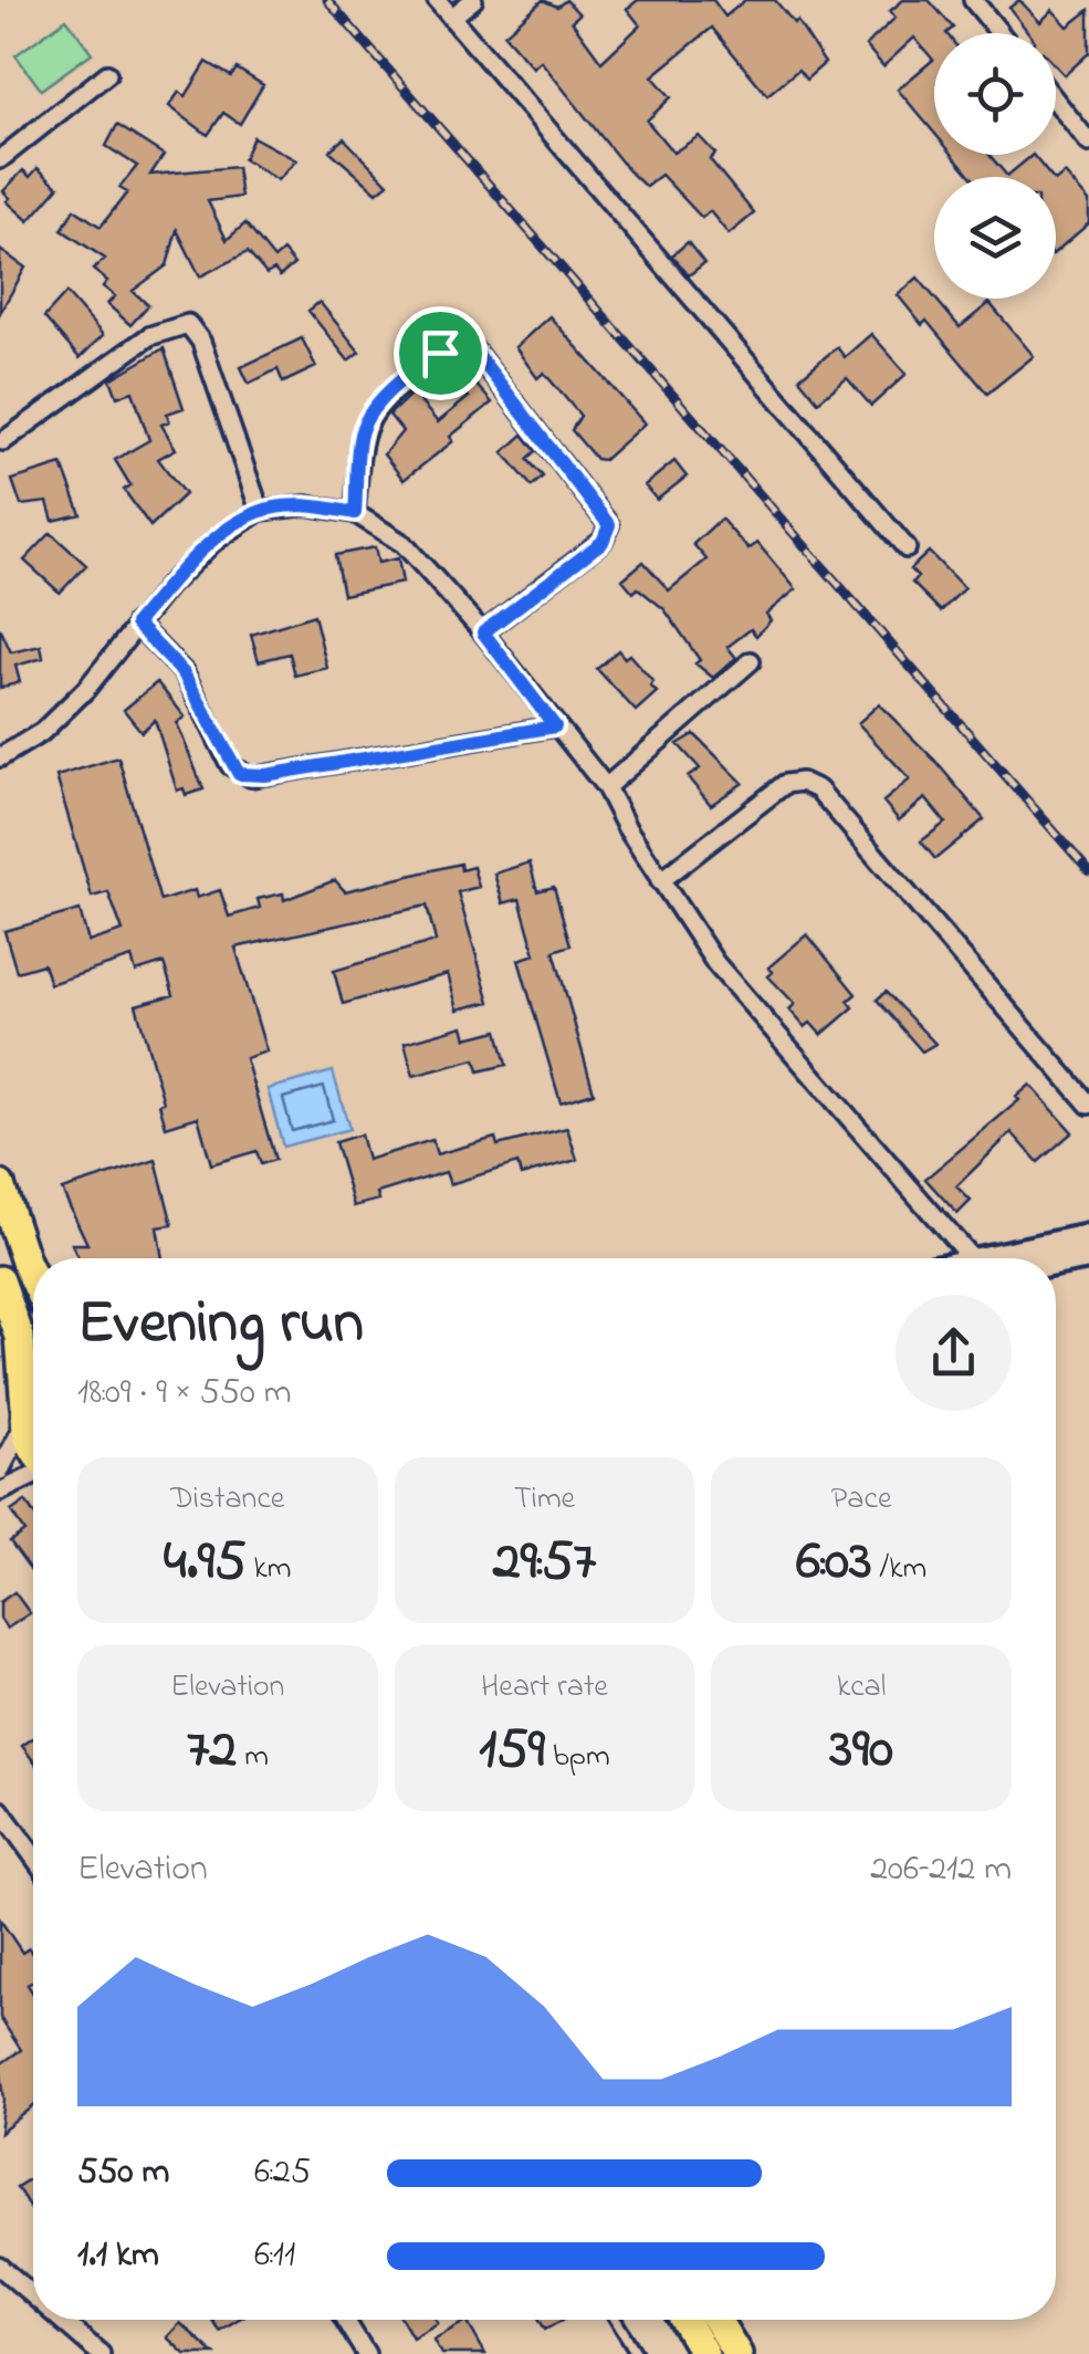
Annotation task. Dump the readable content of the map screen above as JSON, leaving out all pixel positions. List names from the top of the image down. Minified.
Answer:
{"page":{"heading":["Evening run","18:09 · 9 × 550 m"],"stats":[["Distance","4.95 km"],["Time","29:57"],["Pace","6:03 /km"],["Elevation","72 m"],["Heart rate","159 bpm"],["kcal","390"]],"chart":["Elevation","206–212 m"],"list":[{"name":"550 m","note":"6:25"},{"name":"1.1 km","note":"6:11"}]}}
